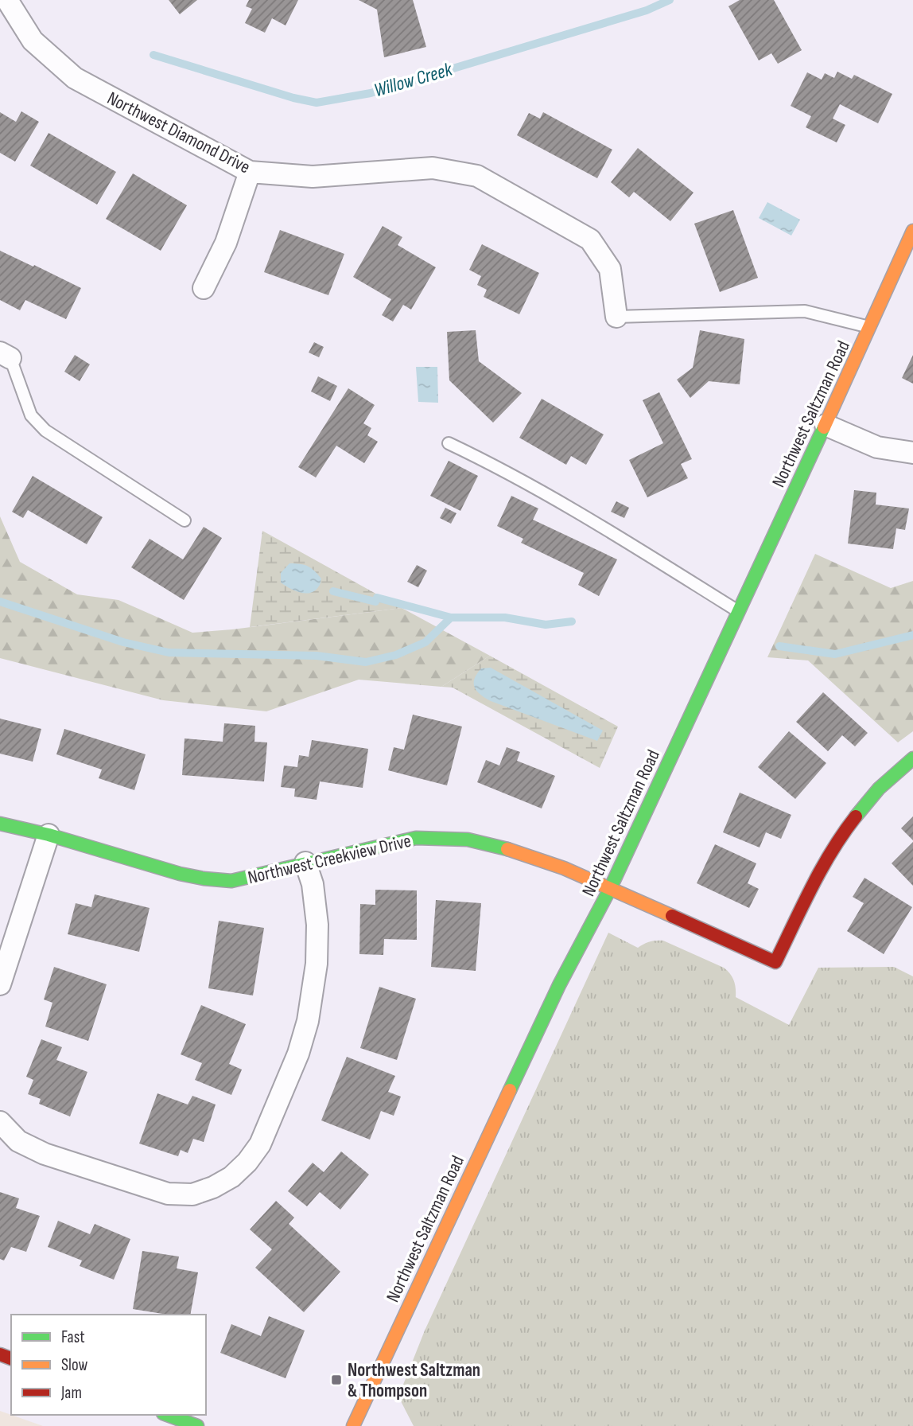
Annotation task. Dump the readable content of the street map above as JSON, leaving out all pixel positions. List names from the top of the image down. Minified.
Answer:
{"streets":{"main road":["Northwest Saltzman Road","Northwest Creekview Drive"],"street":["Northwest Diamond Drive"]},"crossings":[["Northwest Saltzman Road","Northwest Creekview Drive"]],"water":["Willow Creek"],"places":{"transit":["Northwest Saltzman & Thompson"]},"legend":["Fast","Slow","Jam"]}
